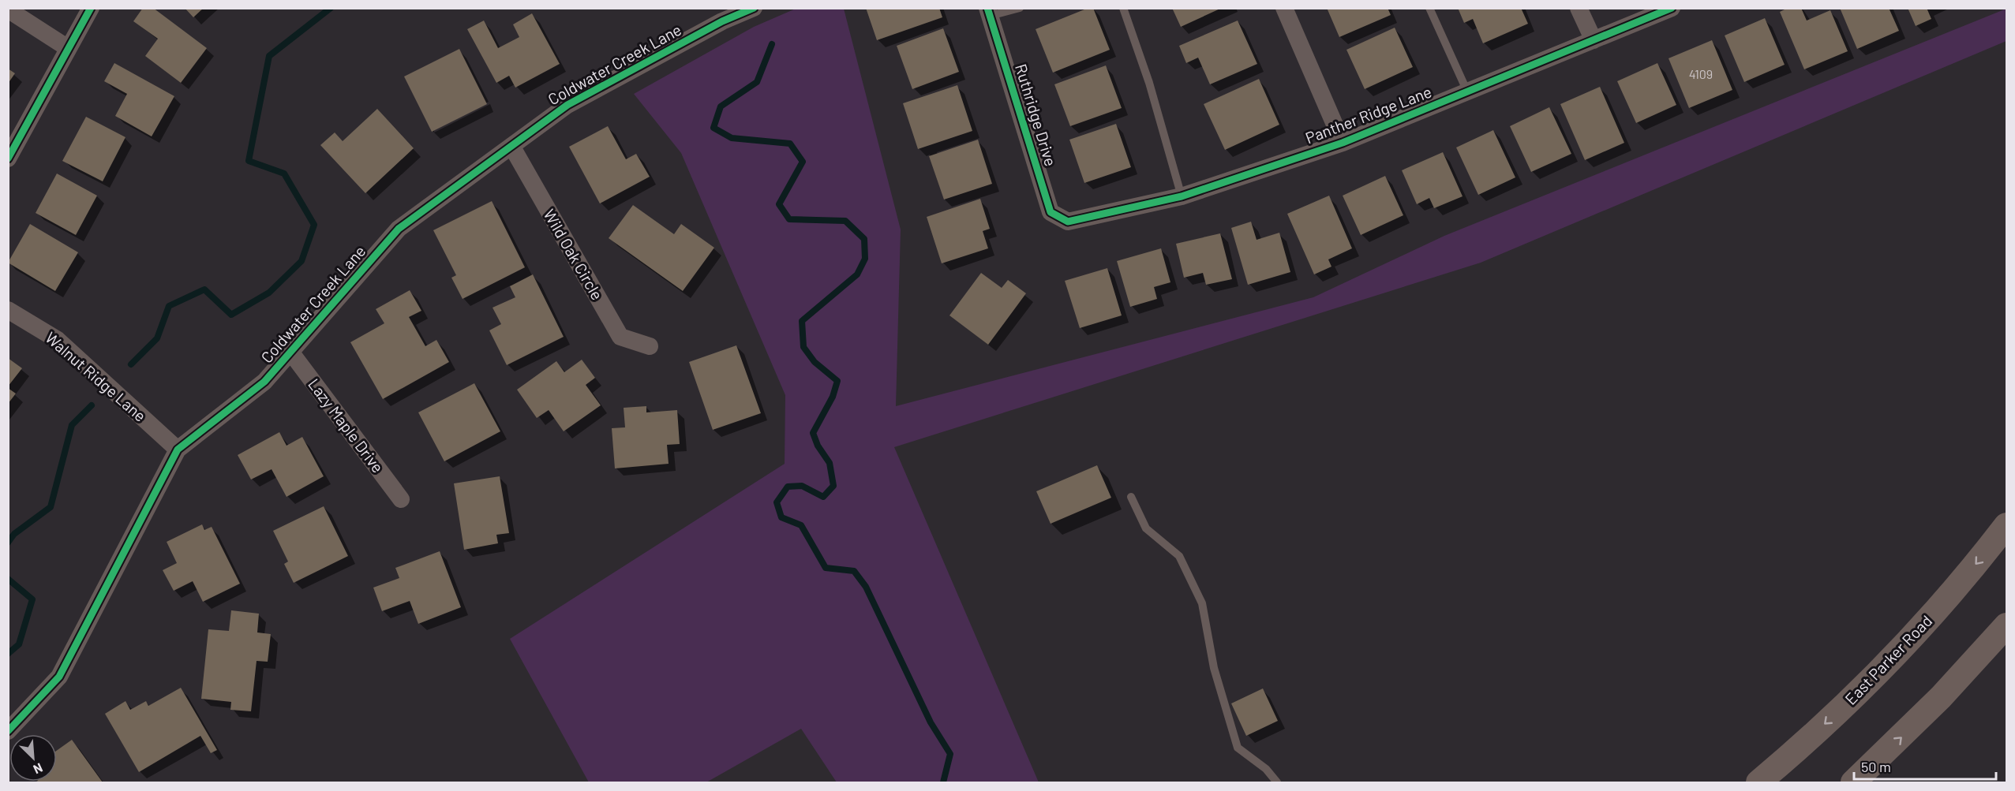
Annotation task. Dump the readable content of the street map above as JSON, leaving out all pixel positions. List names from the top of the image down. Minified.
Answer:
{"streets":{"main road":["East Parker Road"],"street":["Coldwater Creek Lane","Ruthridge Drive","Panther Ridge Lane","Wild Oak Circle","Walnut Ridge Lane","Lazy Maple Drive"]},"crossings":[["Coldwater Creek Lane","Wild Oak Circle"],["Coldwater Creek Lane","Walnut Ridge Lane"],["Coldwater Creek Lane","Lazy Maple Drive"],["Ruthridge Drive","Panther Ridge Lane"]],"house_numbers":["4109"],"scale_bar":"50 m","north":"bottom right"}
